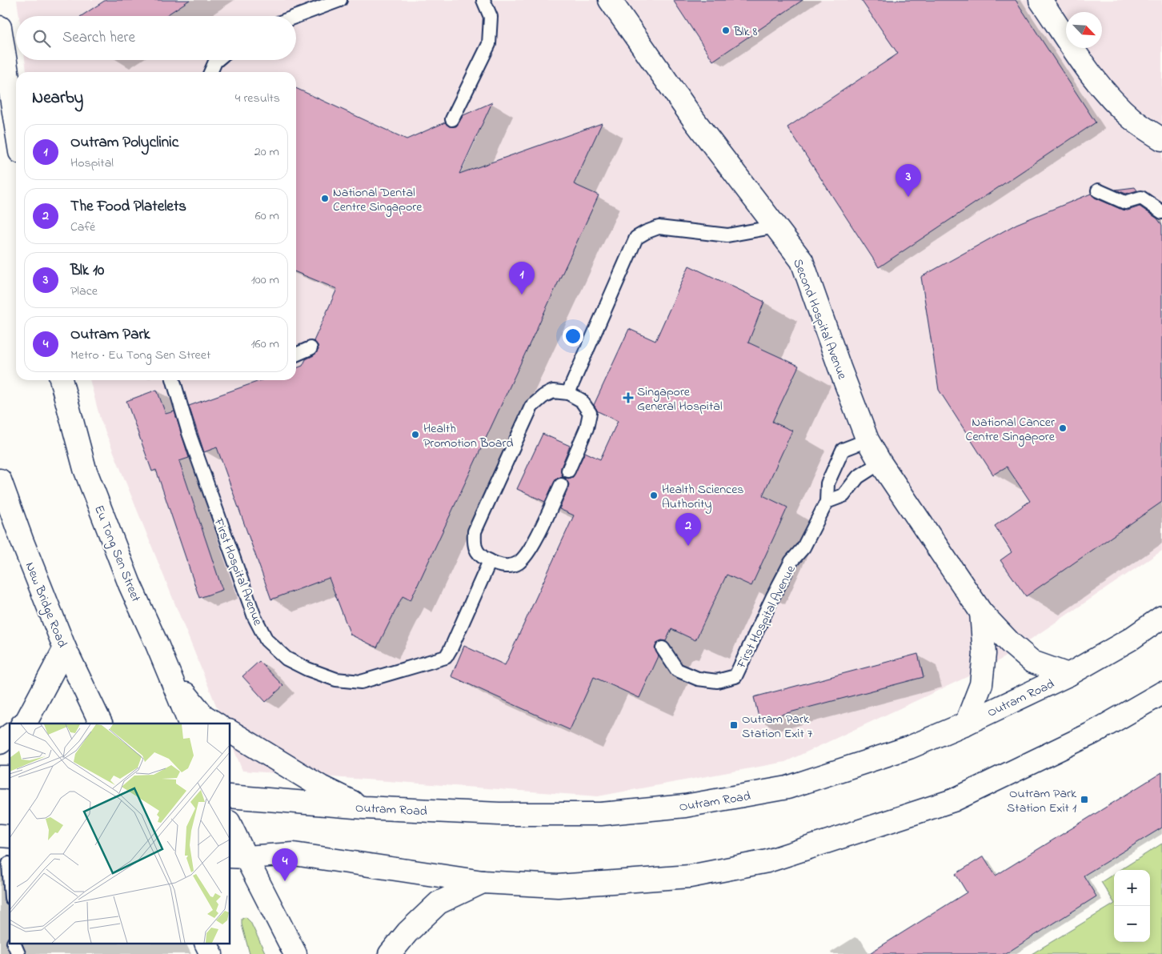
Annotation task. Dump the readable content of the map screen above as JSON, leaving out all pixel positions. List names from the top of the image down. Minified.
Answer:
{"streets":{"main road":["Second Hospital Avenue","Eu Tong Sen Street","New Bridge Road","Outram Road"],"lane":["First Hospital Avenue"]},"crossings":[["Second Hospital Avenue","First Hospital Avenue"],["Second Hospital Avenue","Outram Road"]],"places":{"other":["Blk 8","National Dental Centre Singapore","National Cancer Centre Singapore","Health Promotion Board","Health Sciences Authority"],"health":["Singapore General Hospital"],"transit":["Outram Park Station Exit 7","Outram Park Station Exit 1"]},"north":"bottom right","page":{"search":"Search here","heading":["Nearby","4 results"],"list":[{"mark":"1","name":"Outram Polyclinic","note":"Hospital","value":"20 m"},{"mark":"2","name":"The Food Platelets","note":"Café","value":"60 m"},{"mark":"3","name":"Blk 10","note":"Place","value":"100 m"},{"mark":"4","name":"Outram Park","note":"Metro · Eu Tong Sen Street","value":"160 m"}],"pins":["3","1","2","4"],"map_buttons":["+","−"]}}
